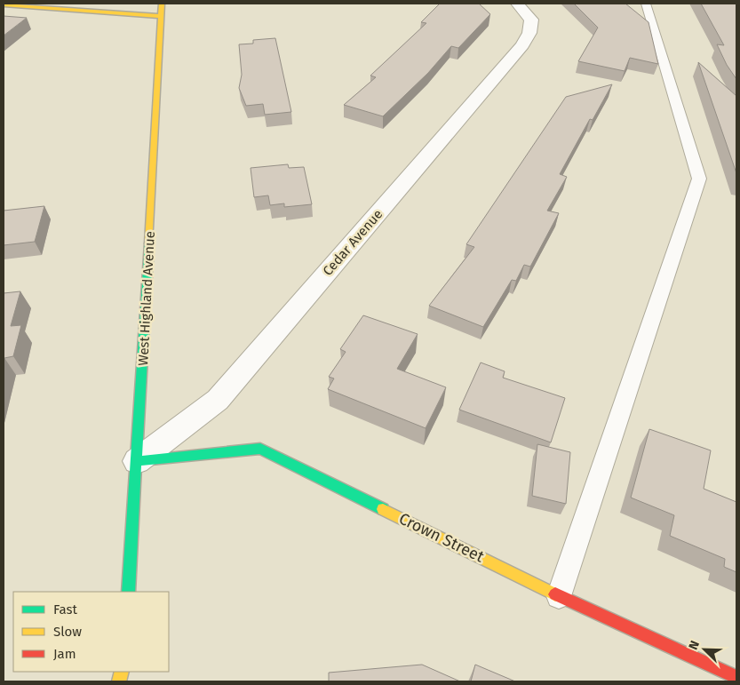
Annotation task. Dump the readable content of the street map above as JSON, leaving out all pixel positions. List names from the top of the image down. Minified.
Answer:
{"streets":{"street":["Cedar Avenue","West Highland Avenue","Crown Street"]},"crossings":[["Cedar Avenue","West Highland Avenue"],["Cedar Avenue","Crown Street"],["West Highland Avenue","Crown Street"]],"legend":["Fast","Slow","Jam"],"north":"top left"}
